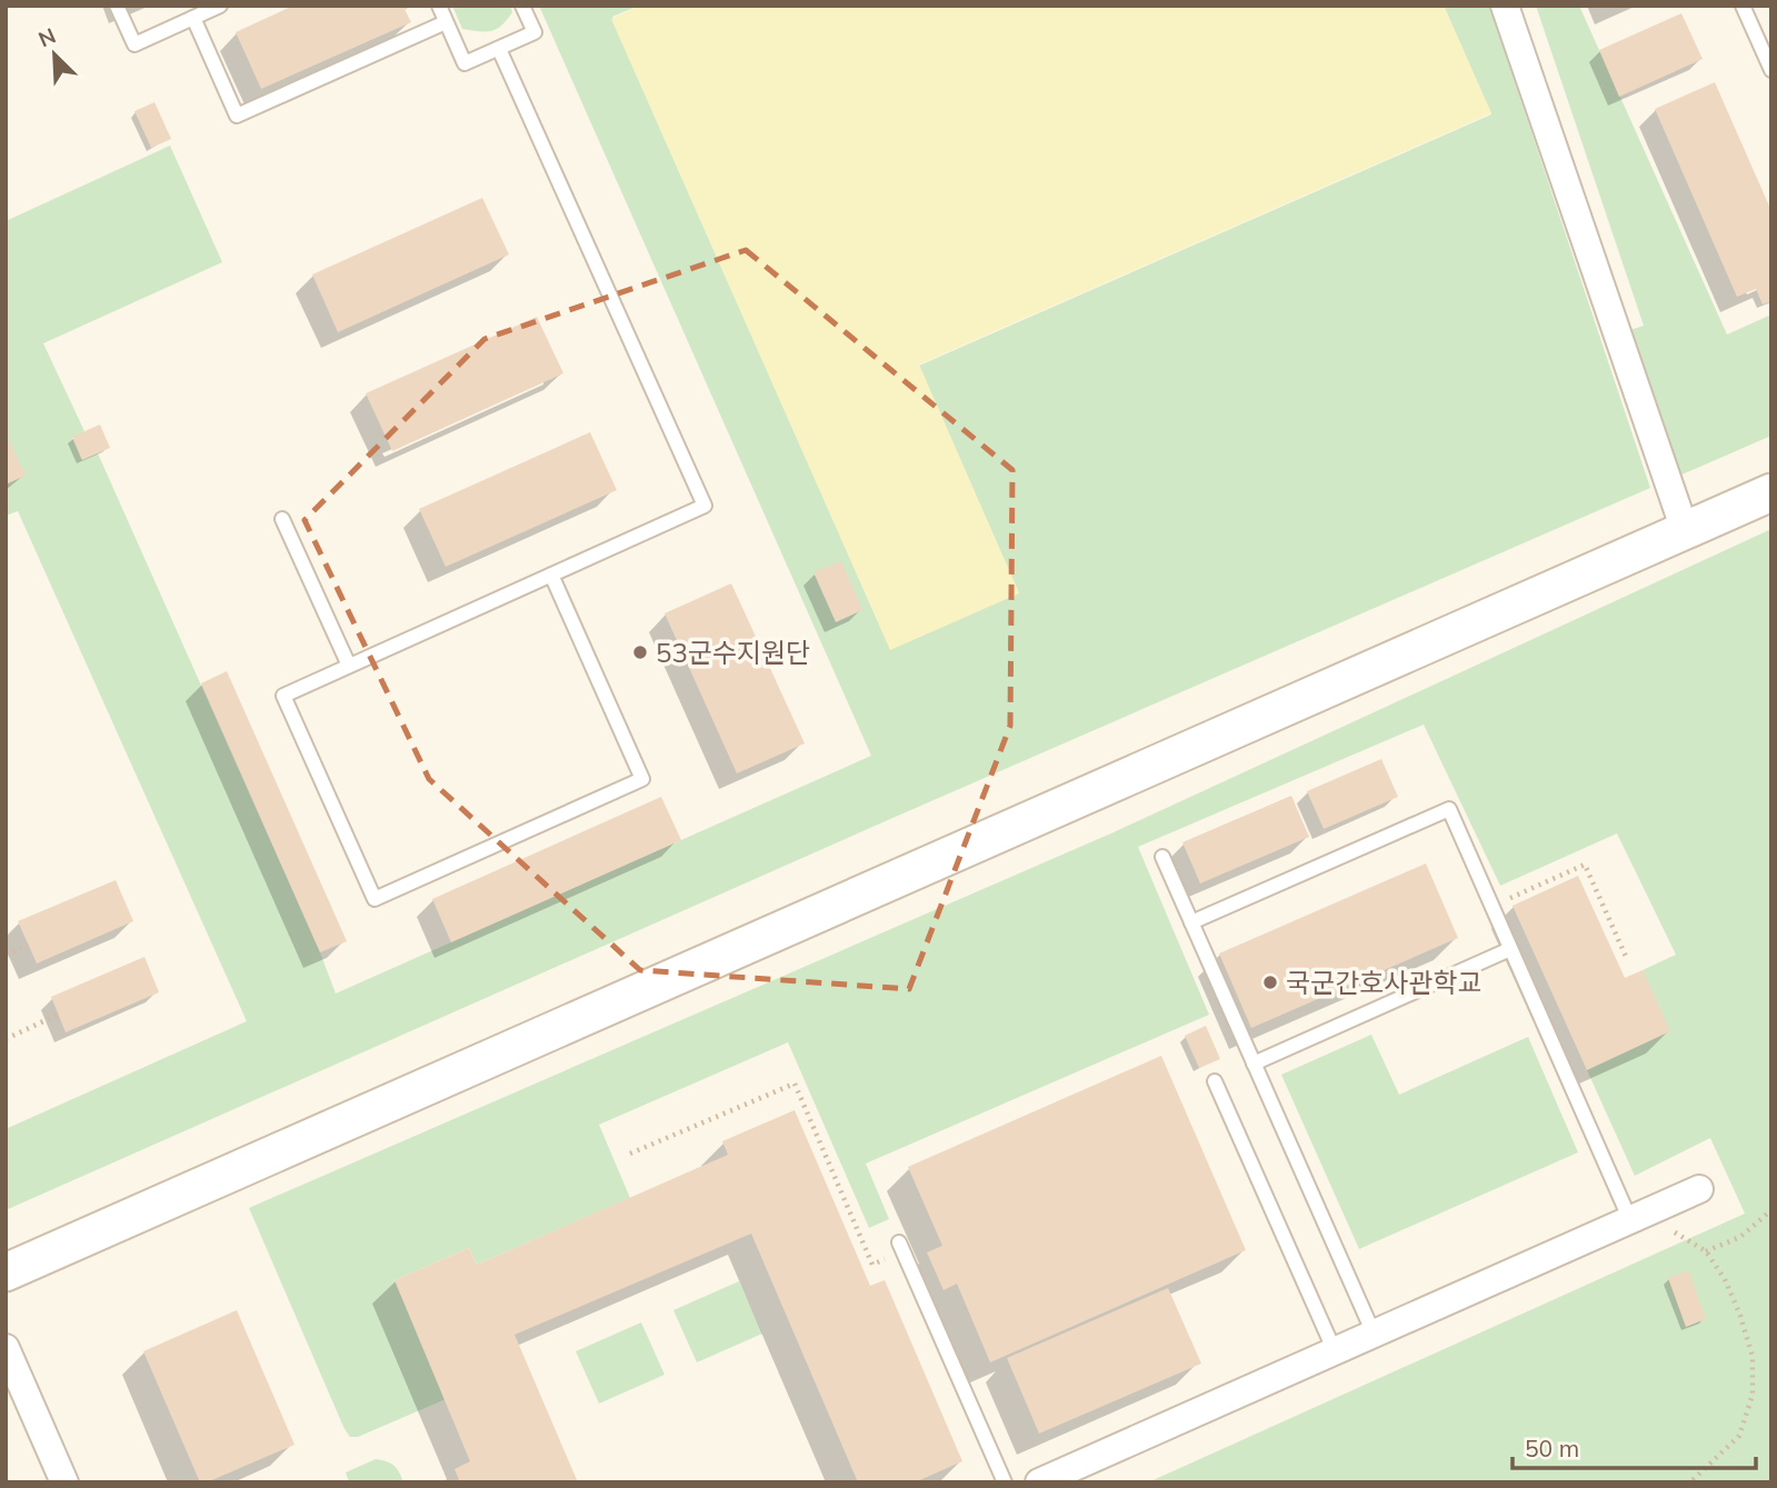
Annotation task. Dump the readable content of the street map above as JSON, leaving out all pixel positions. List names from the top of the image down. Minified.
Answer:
{"places":["53군수지원단","국군간호사관학교"],"scale_bar":"50 m","north":"top left"}
